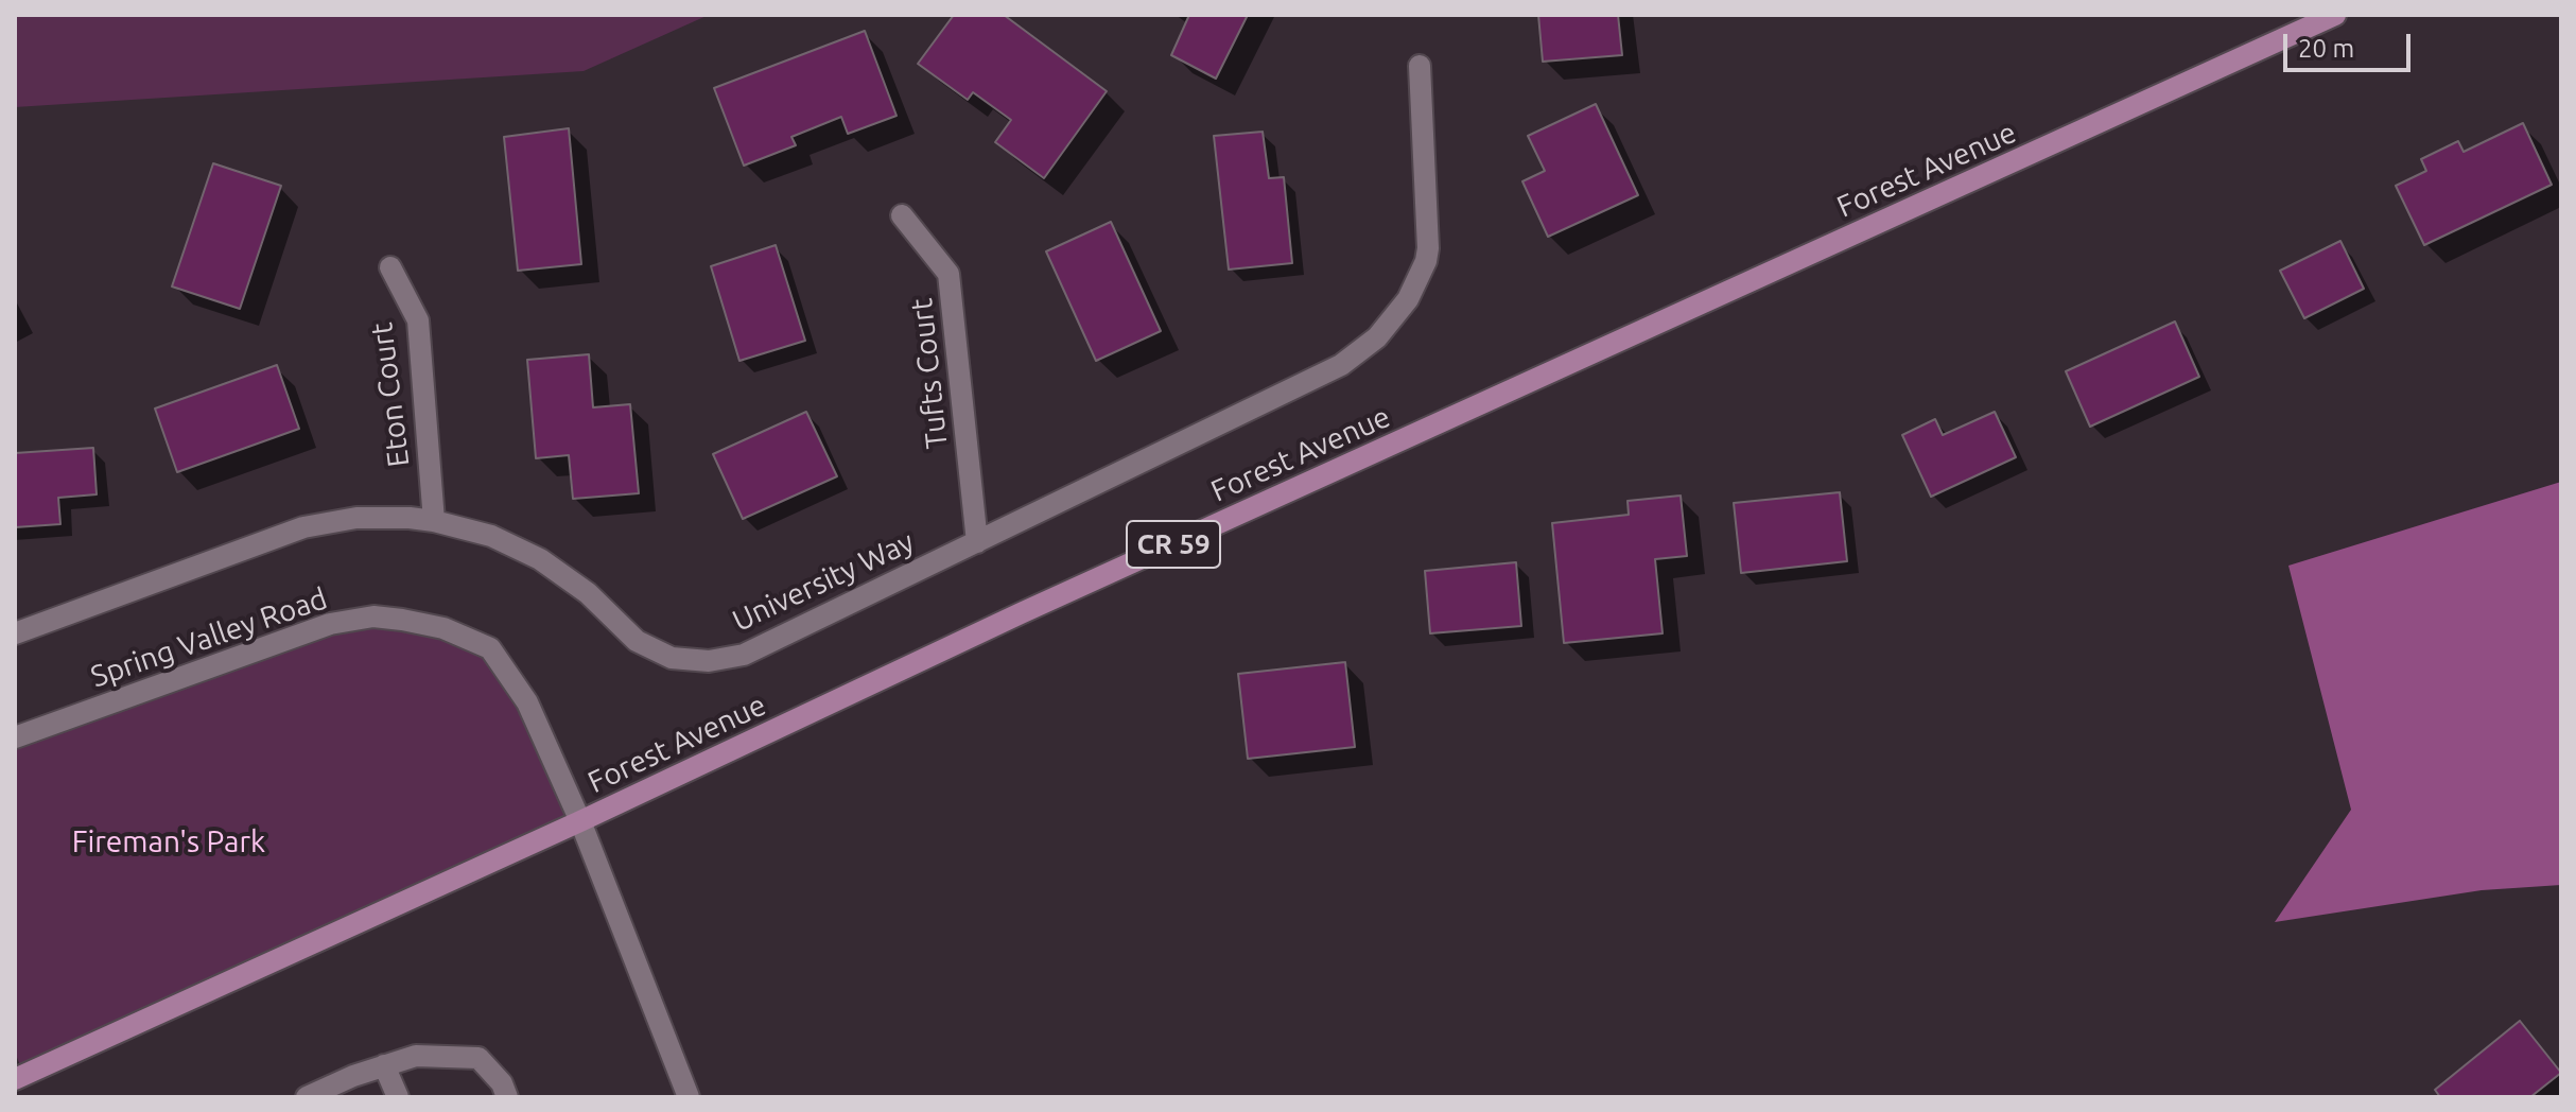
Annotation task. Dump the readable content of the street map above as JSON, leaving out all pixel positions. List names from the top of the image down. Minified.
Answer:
{"streets":{"main road":["Forest Avenue","CR 59"],"street":["Tufts Court","Eton Court","University Way","Spring Valley Road"]},"crossings":[["Forest Avenue","Spring Valley Road"],["Tufts Court","University Way"],["Eton Court","University Way"]],"parks":["Fireman's Park"],"scale_bar":"20 m"}
